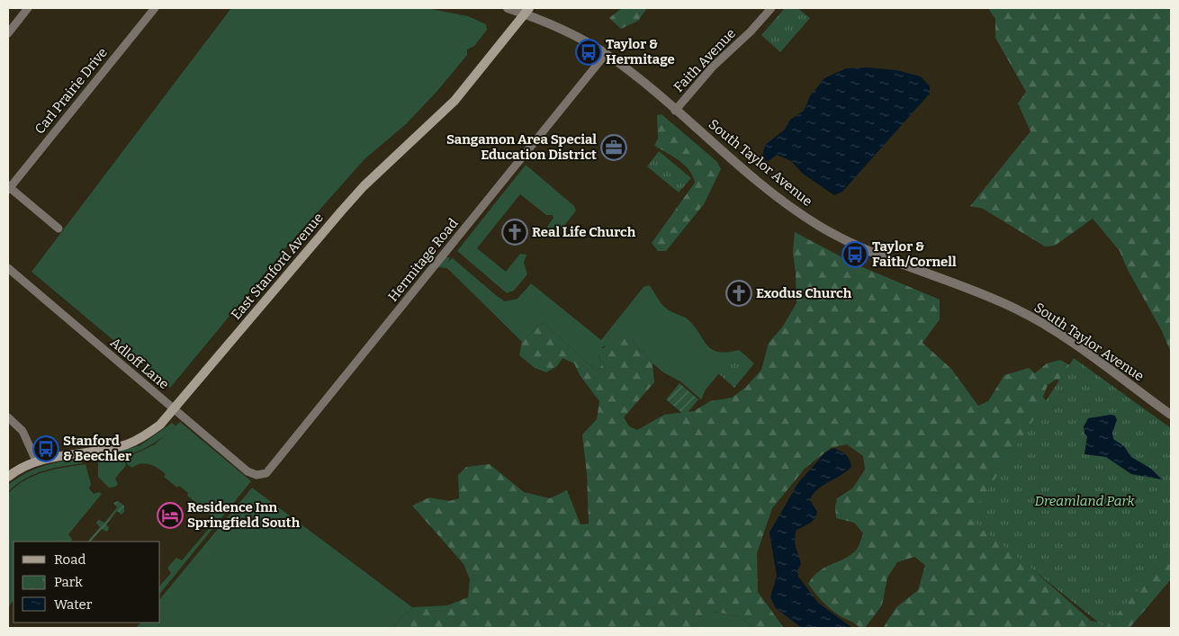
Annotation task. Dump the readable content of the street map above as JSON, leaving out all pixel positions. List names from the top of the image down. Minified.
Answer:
{"streets":{"main road":["East Stanford Avenue"],"street":["Faith Avenue","Carl Prairie Drive","South Taylor Avenue","Hermitage Road","Adloff Lane"]},"crossings":[["Faith Avenue","South Taylor Avenue"],["South Taylor Avenue","Hermitage Road"],["South Taylor Avenue","East Stanford Avenue"],["Hermitage Road","Adloff Lane"],["East Stanford Avenue","Adloff Lane"]],"parks":["Dreamland Park"],"places":{"bus stop":["Taylor & Hermitage","Taylor & Faith/Cornell","Stanford & Beechler"],"office":["Sangamon Area Special Education District"],"church":["Real Life Church","Exodus Church"],"hotel":["Residence Inn Springfield South"]},"legend":["Road","Park","Water"]}
